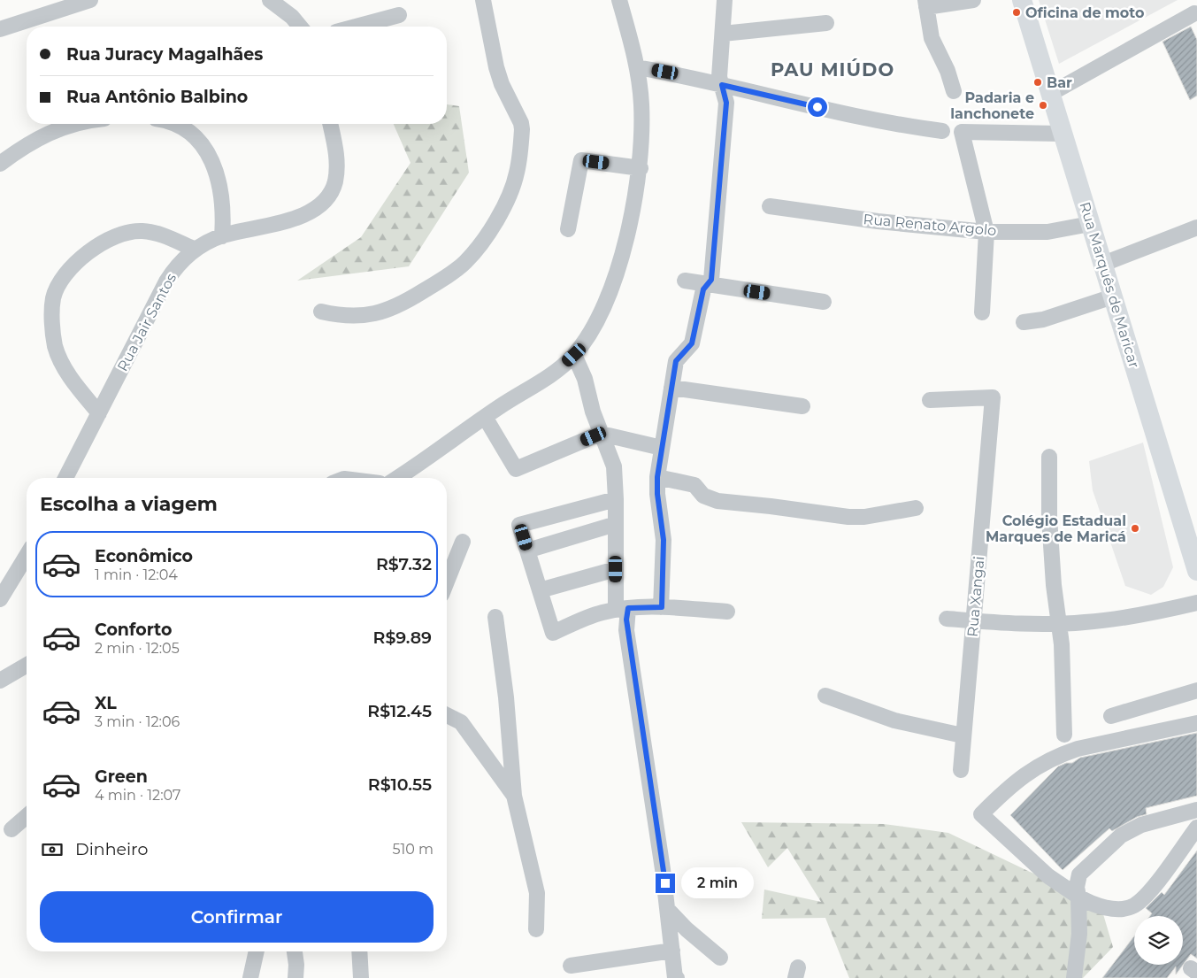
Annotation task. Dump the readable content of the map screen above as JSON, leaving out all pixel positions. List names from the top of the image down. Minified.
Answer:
{"streets":{"main road":["Rua Marquês de Maricar"],"street":["Rua Renato Argolo","Rua Jair Santos","Rua Xangai"]},"crossings":[["Rua Renato Argolo","Rua Marquês de Maricar"]],"districts":["PAU MIÚDO"],"places":["Oficina de moto","Bar","Padaria e lanchonete","Colégio Estadual Marques de Maricá"],"page":{"banner":["Rua Juracy Magalhães","Rua Antônio Balbino"],"heading":"Escolha a viagem","list":[{"name":"Econômico","note":"1 min · 12:04","value":"R$7.32"},{"name":"Conforto","note":"2 min · 12:05","value":"R$9.89"},{"name":"XL","note":"3 min · 12:06","value":"R$12.45"},{"name":"Green","note":"4 min · 12:07","value":"R$10.55"}],"pay":["Dinheiro","510 m"],"bubble":"2 min","buttons":"Confirmar"}}
